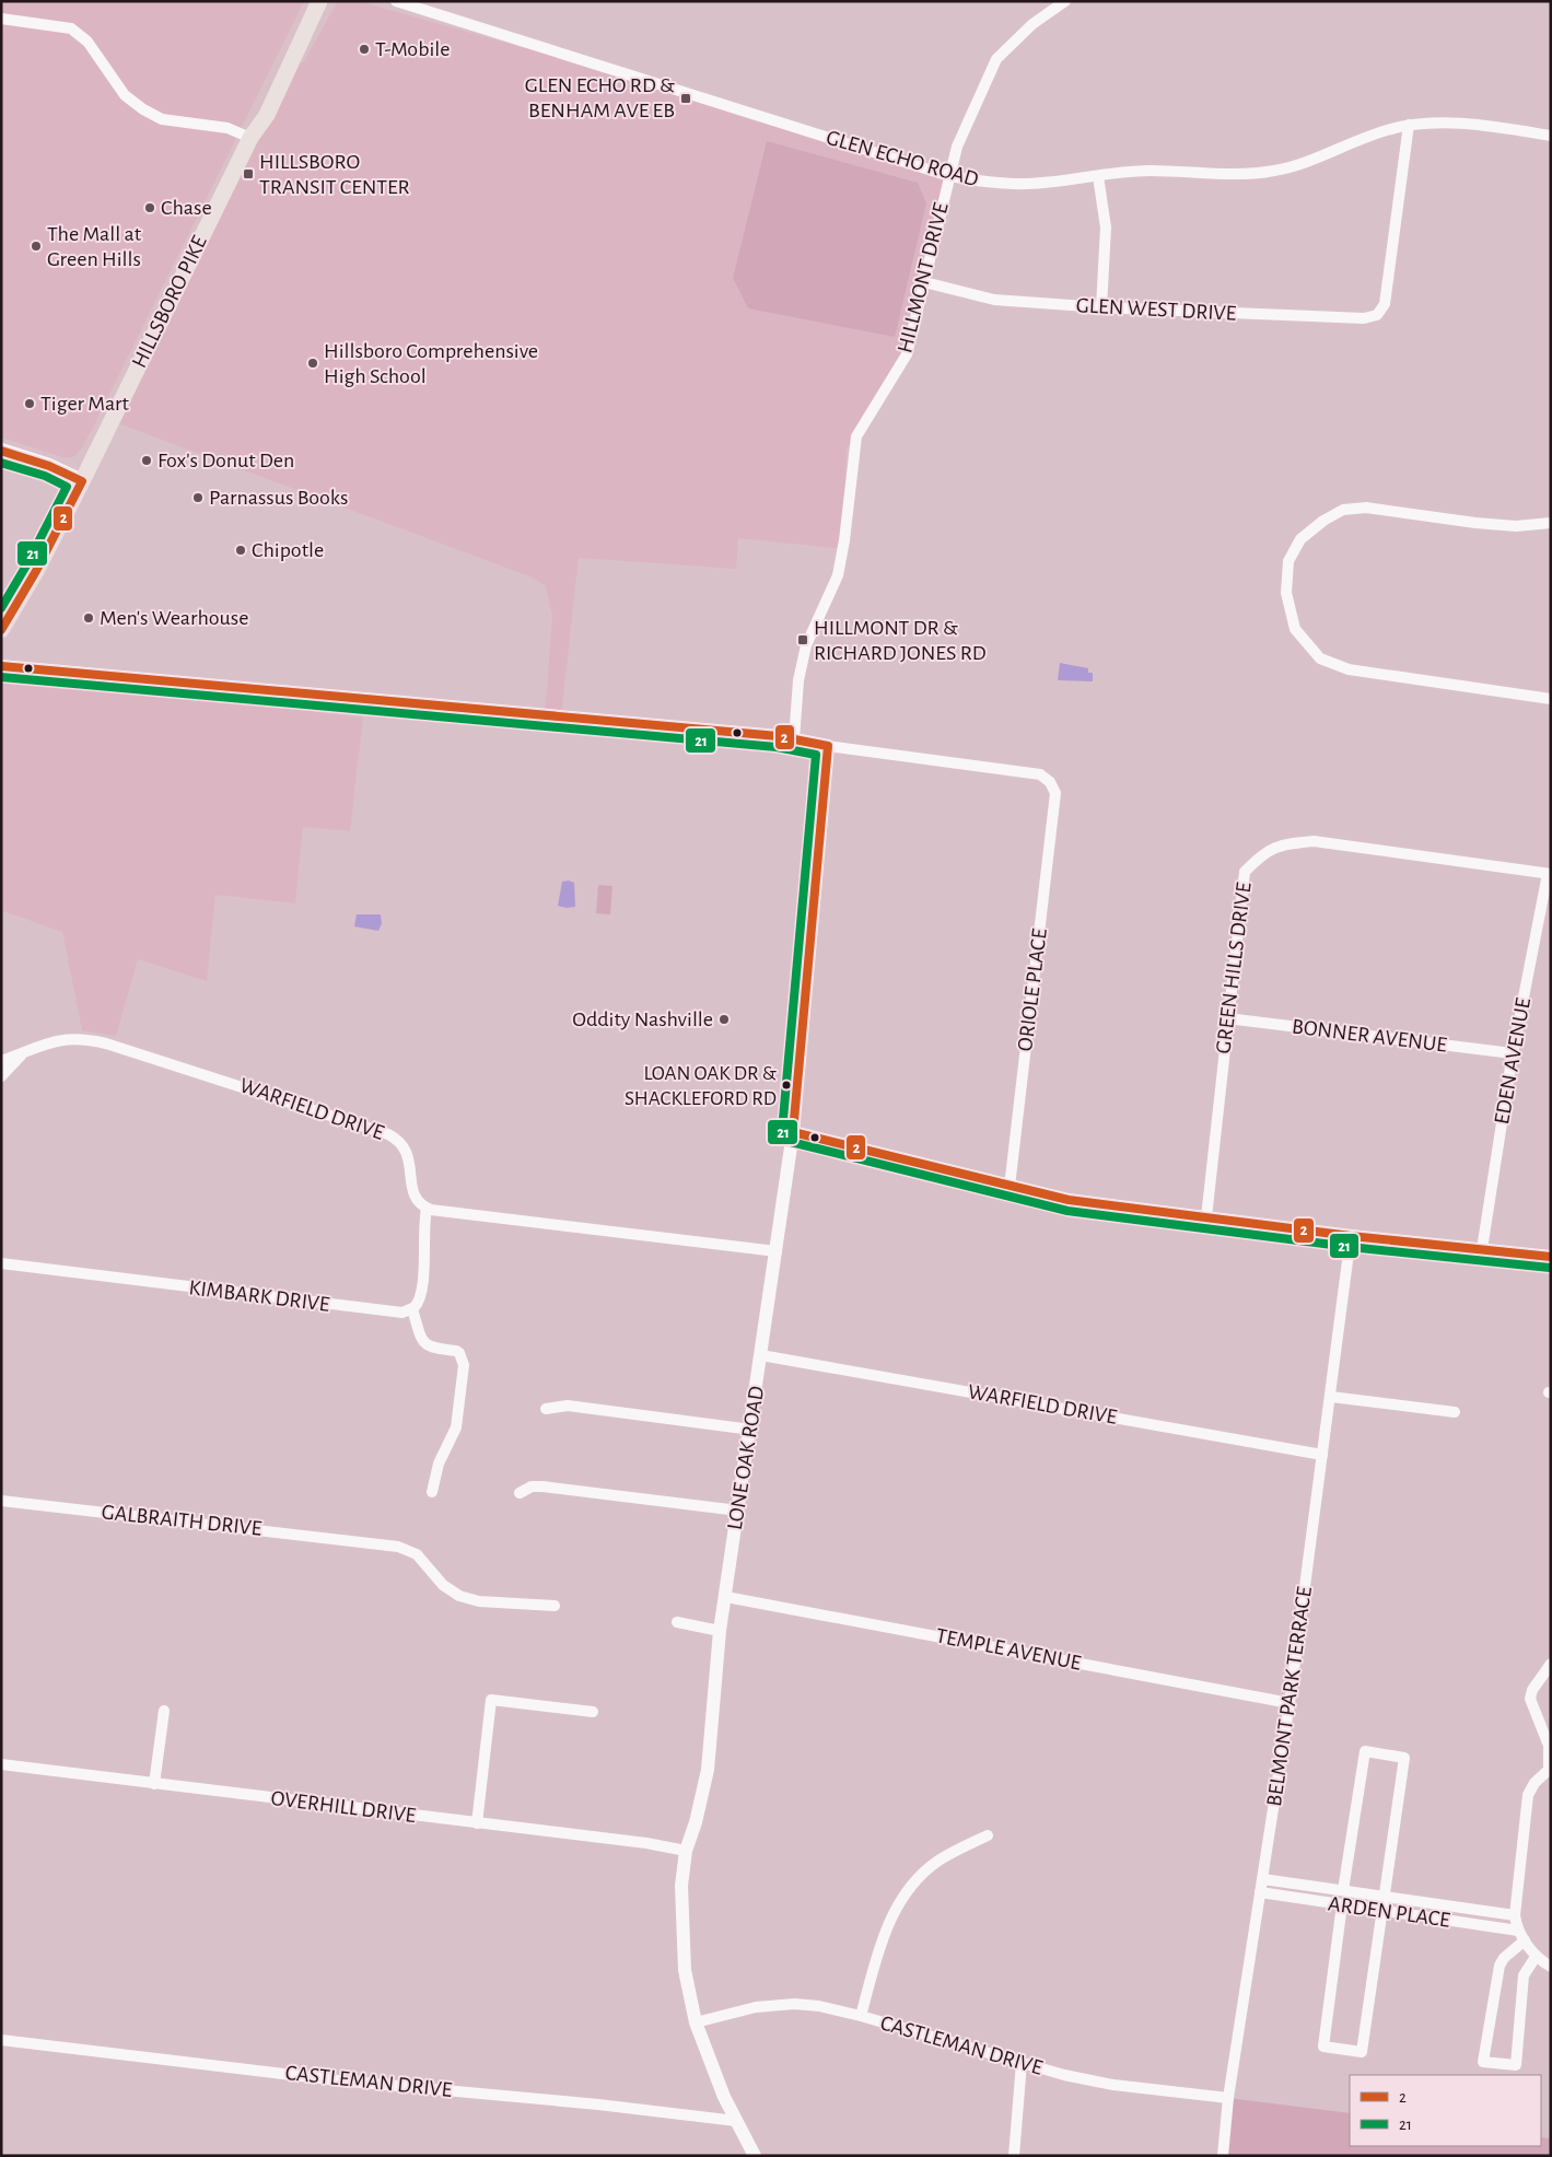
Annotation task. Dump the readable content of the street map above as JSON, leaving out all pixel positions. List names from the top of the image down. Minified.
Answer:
{"streets":{"main road":["HILLSBORO PIKE"],"street":["GLEN ECHO ROAD","HILLMONT DRIVE","GLEN WEST DRIVE","GREEN HILLS DRIVE","ORIOLE PLACE","BONNER AVENUE","EDEN AVENUE","WARFIELD DRIVE","KIMBARK DRIVE","LONE OAK ROAD","GALBRAITH DRIVE","TEMPLE AVENUE","BELMONT PARK TERRACE","OVERHILL DRIVE","ARDEN PLACE","CASTLEMAN DRIVE"]},"crossings":[["GLEN ECHO ROAD","HILLMONT DRIVE"],["GLEN ECHO ROAD","GLEN WEST DRIVE"],["HILLMONT DRIVE","GLEN WEST DRIVE"],["GREEN HILLS DRIVE","BONNER AVENUE"],["GREEN HILLS DRIVE","EDEN AVENUE"],["ORIOLE PLACE","LONE OAK ROAD"],["BONNER AVENUE","EDEN AVENUE"],["WARFIELD DRIVE","LONE OAK ROAD"],["WARFIELD DRIVE","BELMONT PARK TERRACE"],["LONE OAK ROAD","TEMPLE AVENUE"],["LONE OAK ROAD","OVERHILL DRIVE"],["LONE OAK ROAD","CASTLEMAN DRIVE"],["TEMPLE AVENUE","BELMONT PARK TERRACE"],["BELMONT PARK TERRACE","ARDEN PLACE"],["BELMONT PARK TERRACE","CASTLEMAN DRIVE"]],"places":{"other":["T-Mobile","Chase","The Mall at Green Hills","Hillsboro Comprehensive High School","Tiger Mart","Fox's Donut Den","Parnassus Books","Chipotle","Men's Wearhouse","Oddity Nashville","LOAN OAK DR & SHACKLEFORD RD"],"transit":["GLEN ECHO RD & BENHAM AVE EB","HILLSBORO TRANSIT CENTER","HILLMONT DR & RICHARD JONES RD"]},"lines":["transit line 2","transit line 21"],"legend":["2","21"]}
